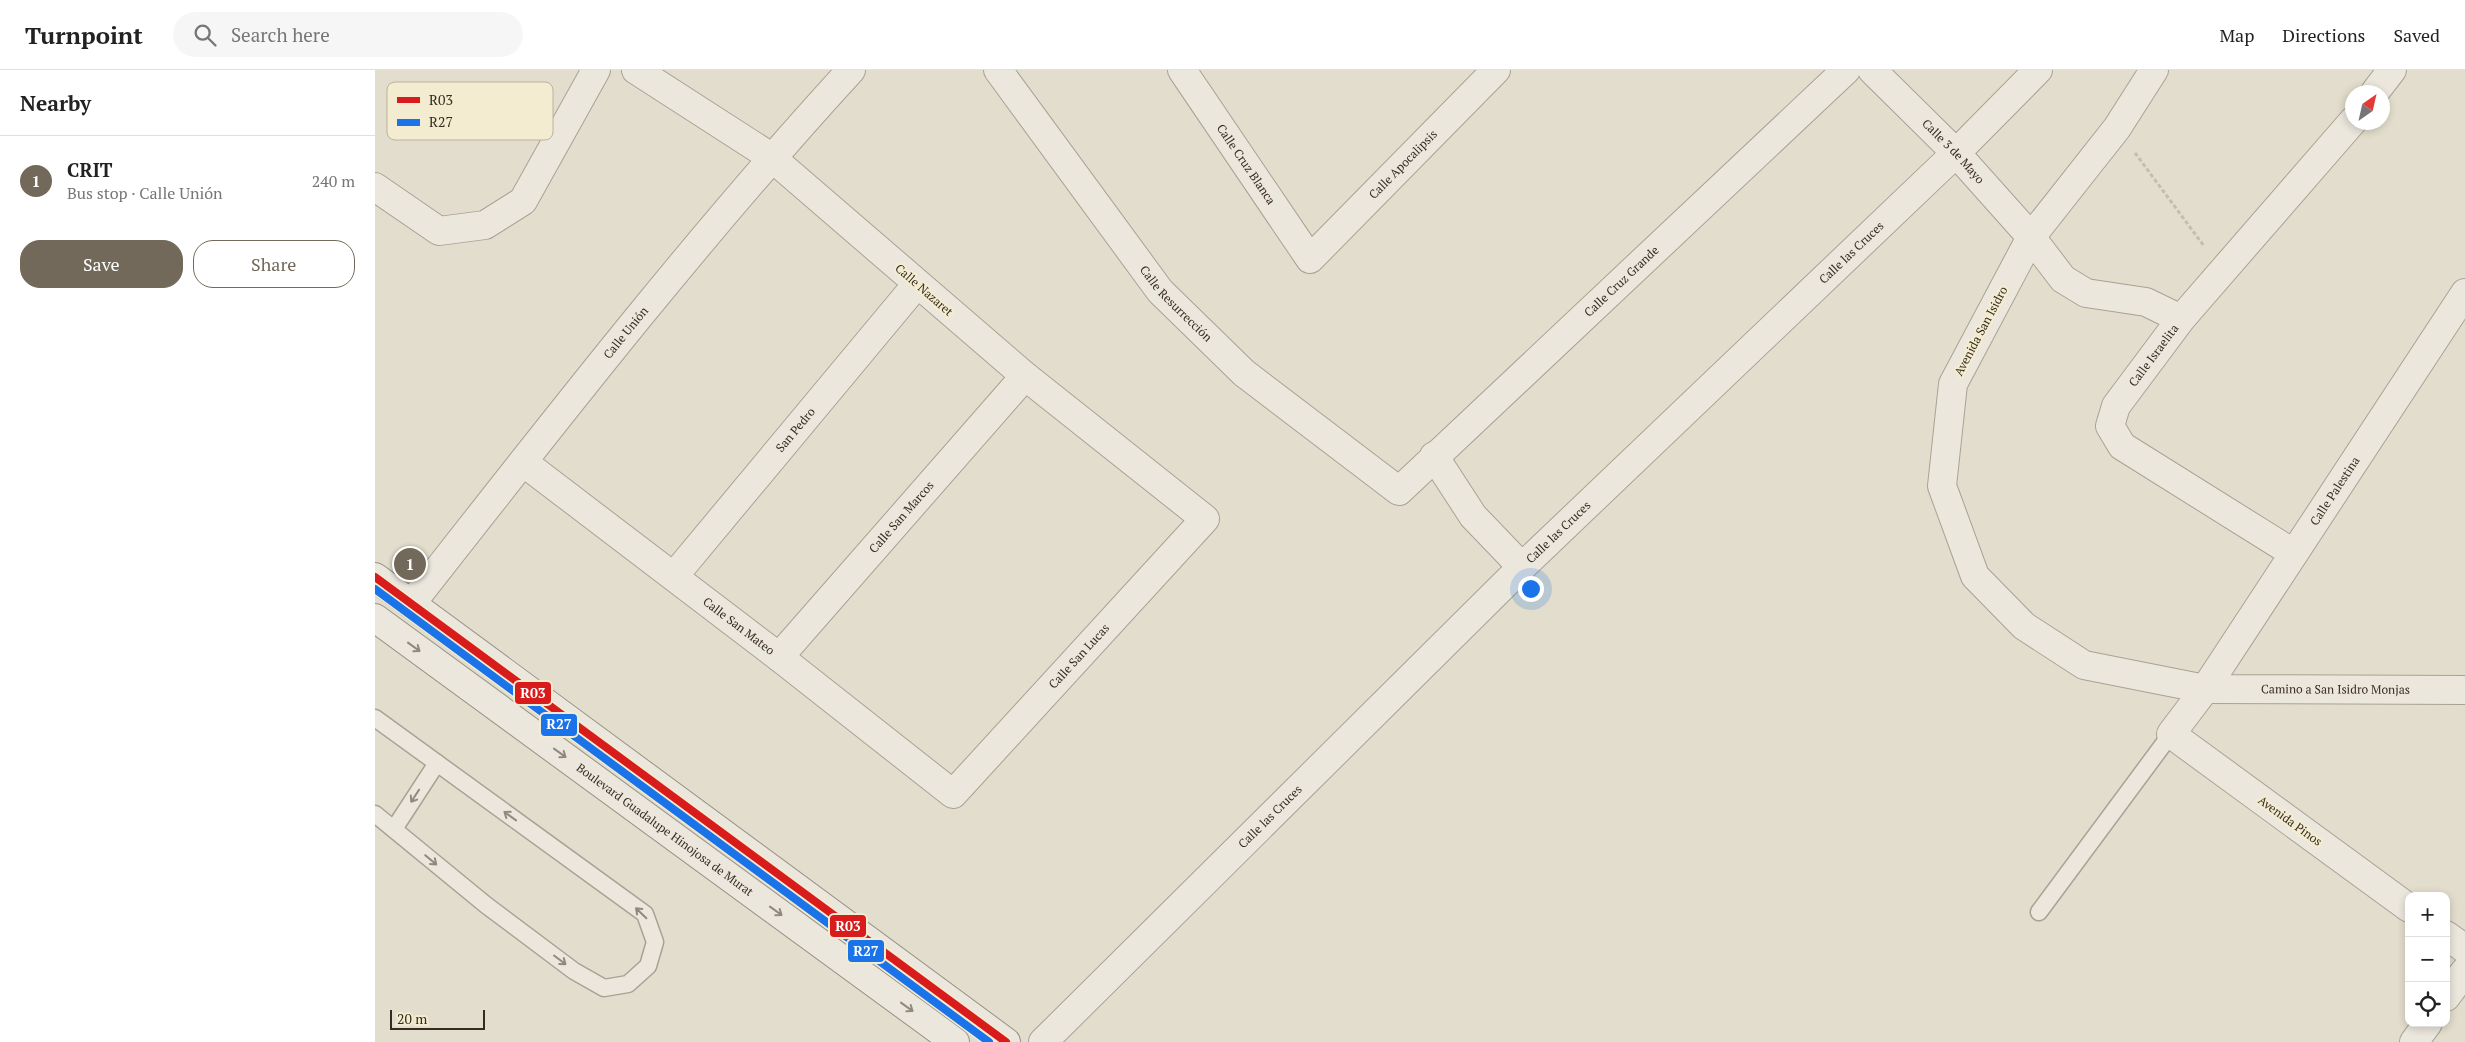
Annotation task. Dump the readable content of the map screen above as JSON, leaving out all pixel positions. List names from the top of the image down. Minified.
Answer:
{"streets":{"street":["Calle 3 de Mayo","Calle Cruz Blanca","Calle Apocalipsis","Calle las Cruces","Calle Cruz Grande","Calle Nazaret","Calle Resurrección","Avenida San Isidro","Calle Unión","Calle Israelita","San Pedro","Calle Palestina","Calle San Marcos","Calle San Mateo","Calle San Lucas","Camino a San Isidro Monjas","Avenida Pinos","Boulevard Guadalupe Hinojosa de Murat"]},"crossings":[["Calle 3 de Mayo","Calle las Cruces"],["Calle 3 de Mayo","Avenida San Isidro"],["Calle 3 de Mayo","Calle Israelita"],["Calle Cruz Blanca","Calle Apocalipsis"],["Calle Cruz Grande","Calle Resurrección"],["Calle Nazaret","Calle Unión"],["Calle Nazaret","San Pedro"],["Calle Nazaret","Calle San Marcos"],["Calle Nazaret","Calle San Lucas"],["Avenida San Isidro","Calle Palestina"],["Avenida San Isidro","Camino a San Isidro Monjas"],["Calle Unión","Calle San Mateo"],["Calle Israelita","Calle Palestina"],["San Pedro","Calle San Mateo"],["Calle Palestina","Camino a San Isidro Monjas"],["Calle Palestina","Avenida Pinos"],["Calle San Marcos","Calle San Mateo"],["Calle San Mateo","Calle San Lucas"]],"lines":["transit line R03","transit line R27"],"legend":["R03","R27"],"scale_bar":"20 m","north":"top right","page":{"header":"Turnpoint","search":"Search here","nav":["Map","Directions","Saved"],"heading":"Nearby","list":[{"mark":"1","name":"CRIT","note":"Bus stop · Calle Unión","value":"240 m"}],"buttons":["Save","Share"],"pins":"1","map_buttons":["+","−"],"scale":"20 m"}}
